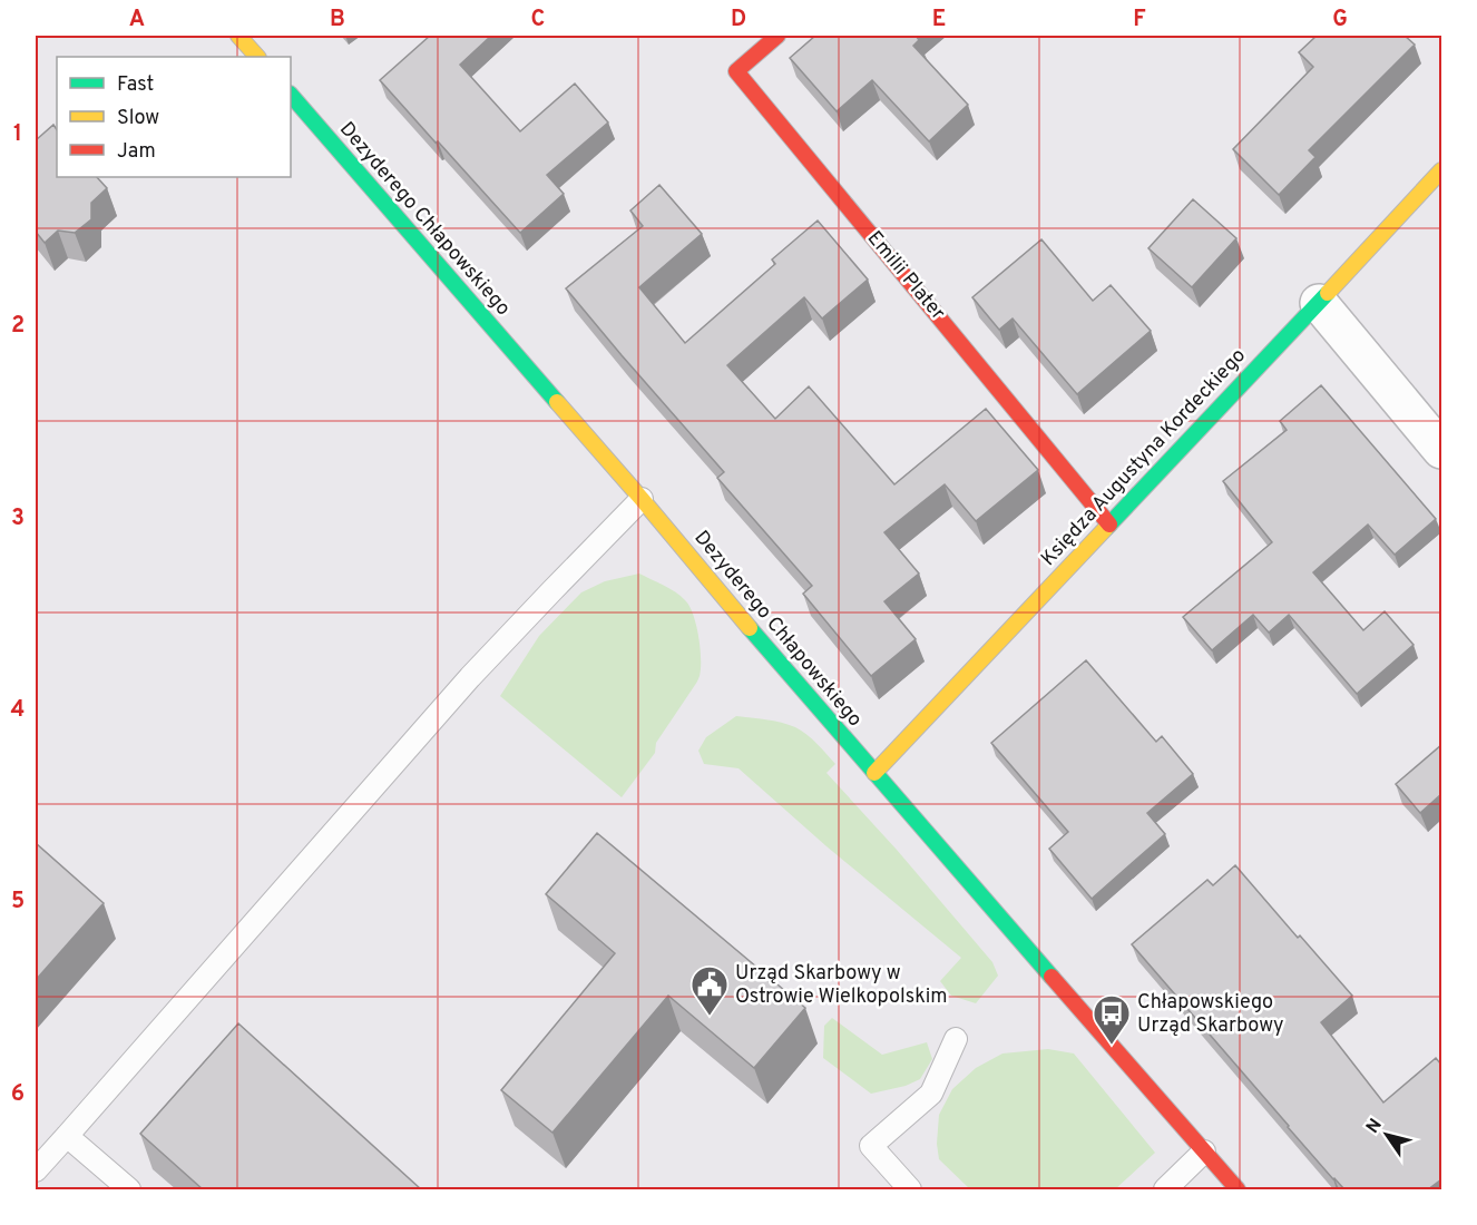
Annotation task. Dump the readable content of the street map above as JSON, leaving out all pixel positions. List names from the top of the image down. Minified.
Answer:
{"streets":{"street":["Dezyderego Chłapowskiego","Emilii Plater","Księdza Augustyna Kordeckiego"]},"crossings":[["Dezyderego Chłapowskiego","Księdza Augustyna Kordeckiego"],["Emilii Plater","Księdza Augustyna Kordeckiego"]],"places":{"public building":["Urząd Skarbowy w Ostrowie Wielkopolskim"],"bus stop":["Chłapowskiego Urząd Skarbowy"]},"legend":["Fast","Slow","Jam"],"north":"top left","grid":{"columns":["A","B","C","D","E","F","G"],"rows":["1","2","3","4","5","6"]}}
